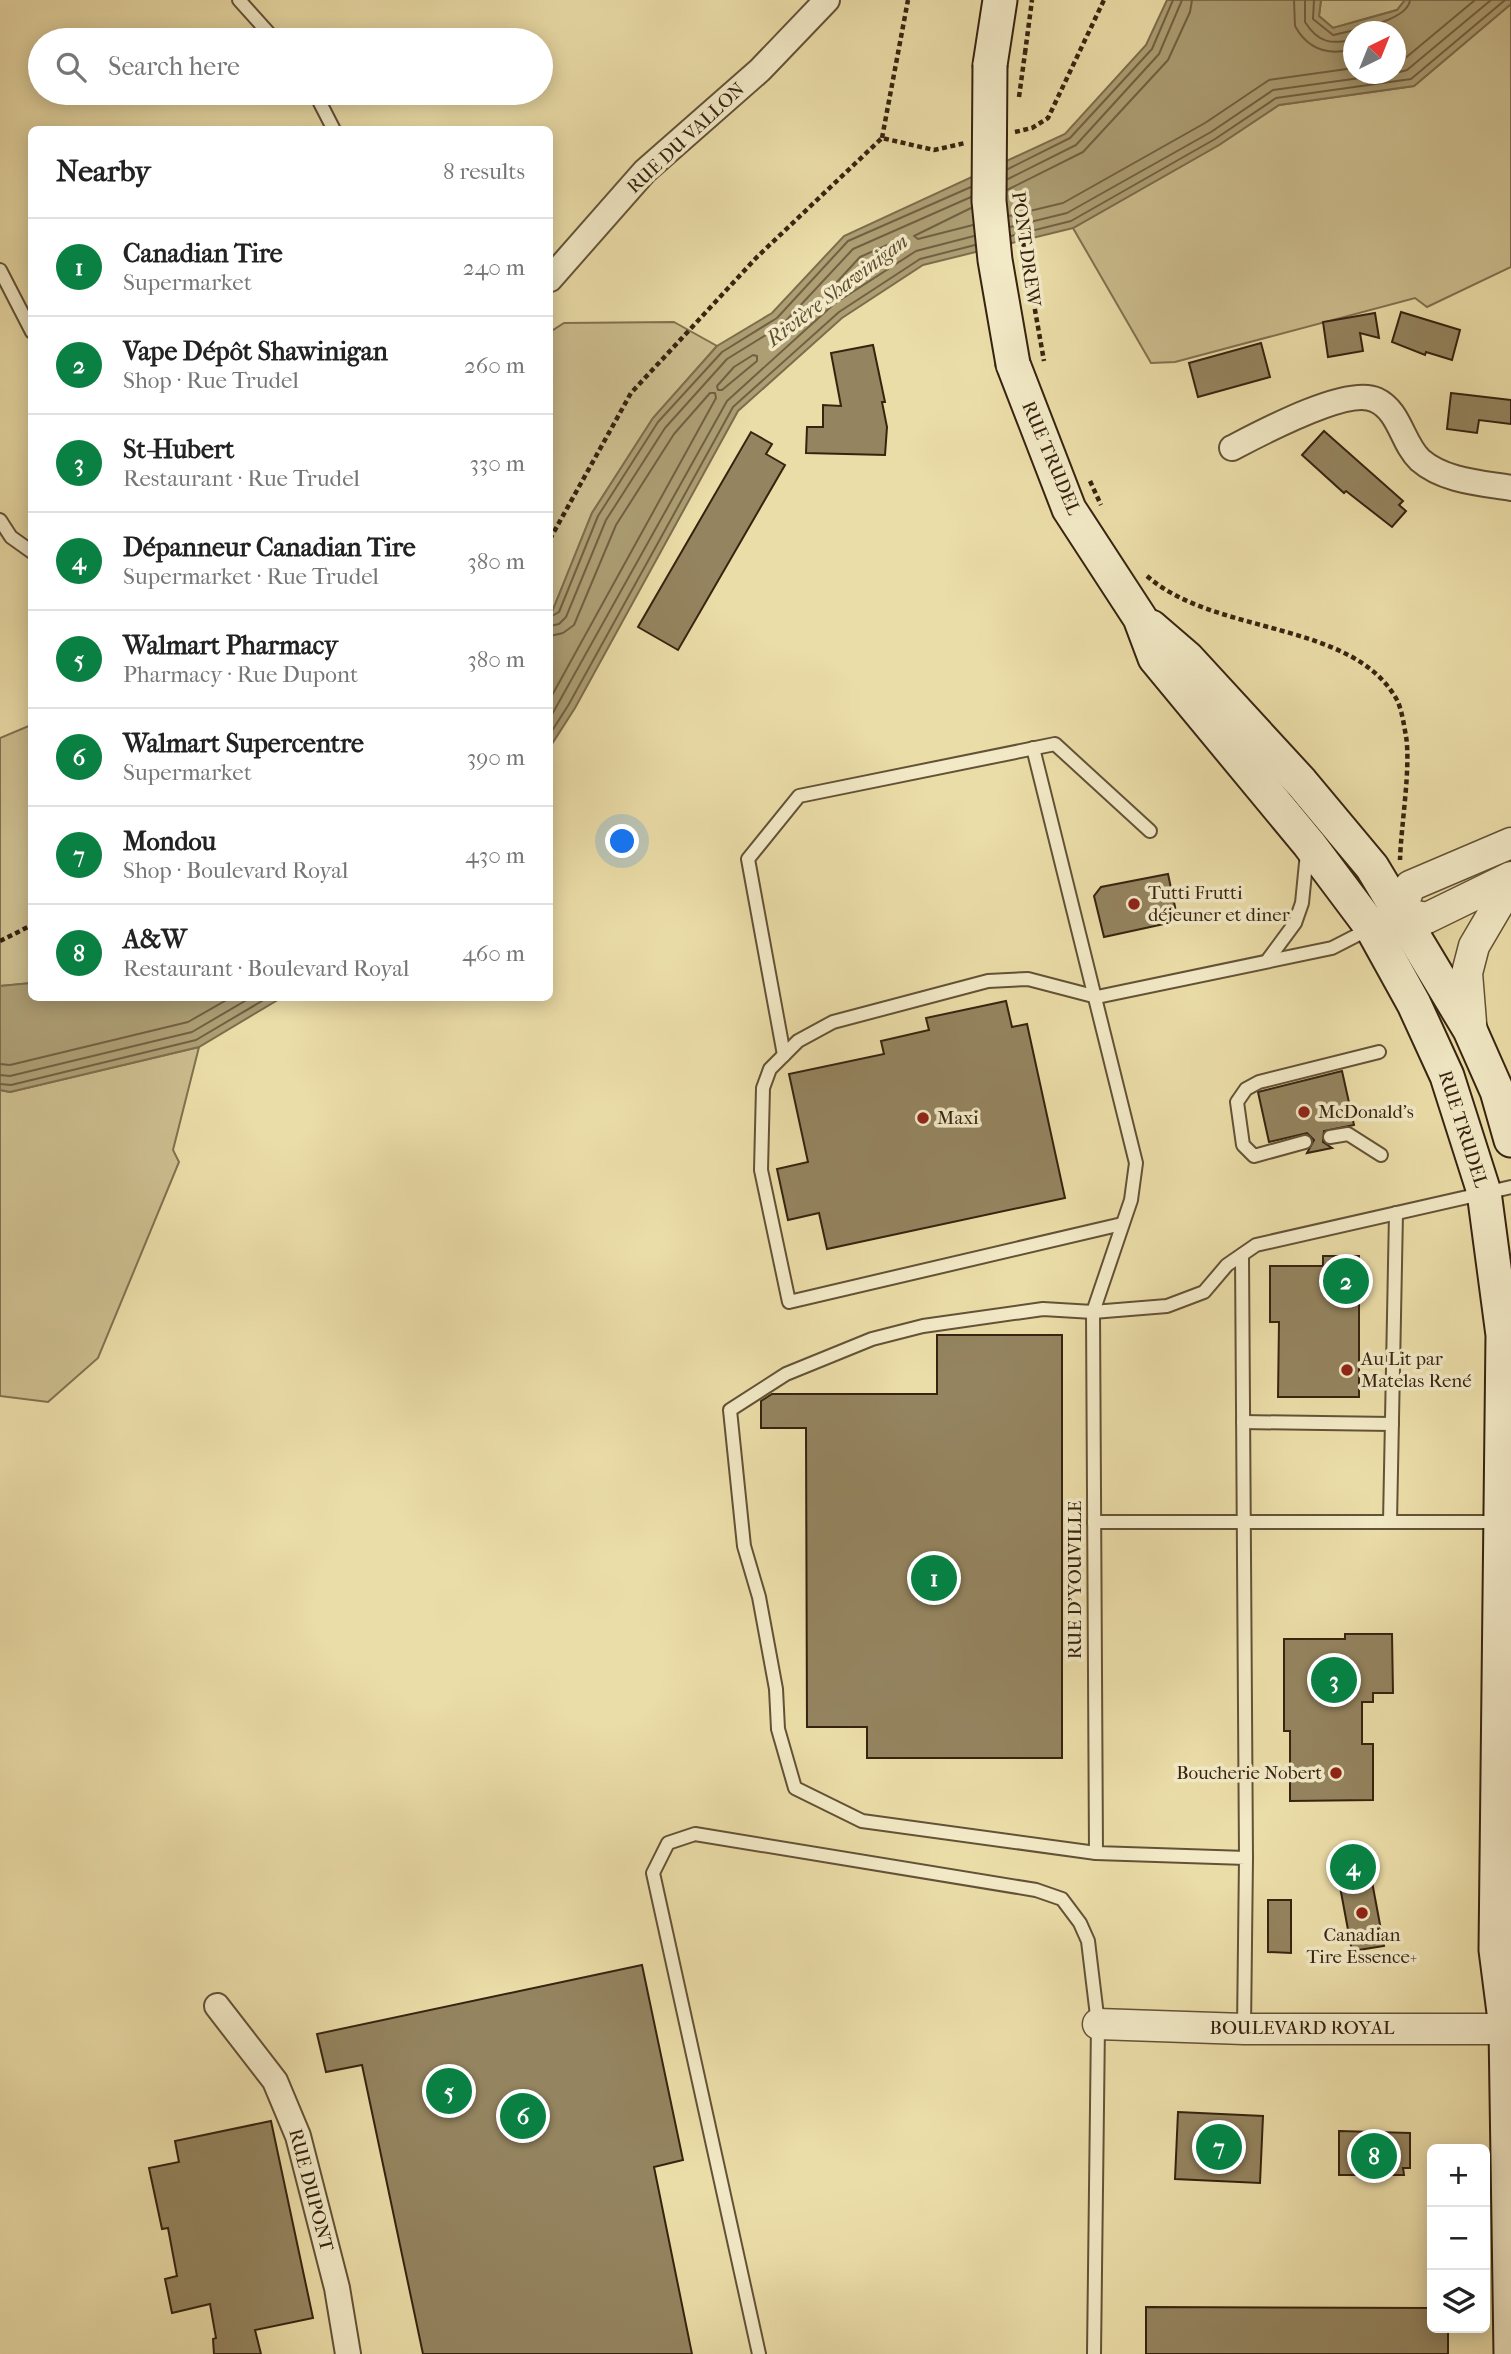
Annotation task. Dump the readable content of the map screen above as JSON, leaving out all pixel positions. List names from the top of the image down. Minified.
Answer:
{"streets":{"main road":["PONT DREW","RUE TRUDEL"],"street":["RUE DU VALLON","BOULEVARD ROYAL","RUE DUPONT"],"lane":["RUE D'YOUVILLE"]},"crossings":[["PONT DREW","RUE TRUDEL"],["RUE TRUDEL","BOULEVARD ROYAL"]],"water":["Rivière Shawinigan"],"places":["Tutti Frutti déjeuner et diner","McDonald's","Maxi","Au Lit par Matelas René","Boucherie Nobert","Canadian Tire Essence+"],"north":"top right","page":{"search":"Search here","heading":["Nearby","8 results"],"list":[{"mark":"1","name":"Canadian Tire","note":"Supermarket","value":"240 m"},{"mark":"2","name":"Vape Dépôt Shawinigan","note":"Shop · Rue Trudel","value":"260 m"},{"mark":"3","name":"St-Hubert","note":"Restaurant · Rue Trudel","value":"330 m"},{"mark":"4","name":"Dépanneur Canadian Tire","note":"Supermarket · Rue Trudel","value":"380 m"},{"mark":"5","name":"Walmart Pharmacy","note":"Pharmacy · Rue Dupont","value":"380 m"},{"mark":"6","name":"Walmart Supercentre","note":"Supermarket","value":"390 m"},{"mark":"7","name":"Mondou","note":"Shop · Boulevard Royal","value":"430 m"},{"mark":"8","name":"A&W","note":"Restaurant · Boulevard Royal","value":"460 m"}],"pins":["2","1","3","4","5","6","7","8"],"map_buttons":["+","−"]}}
